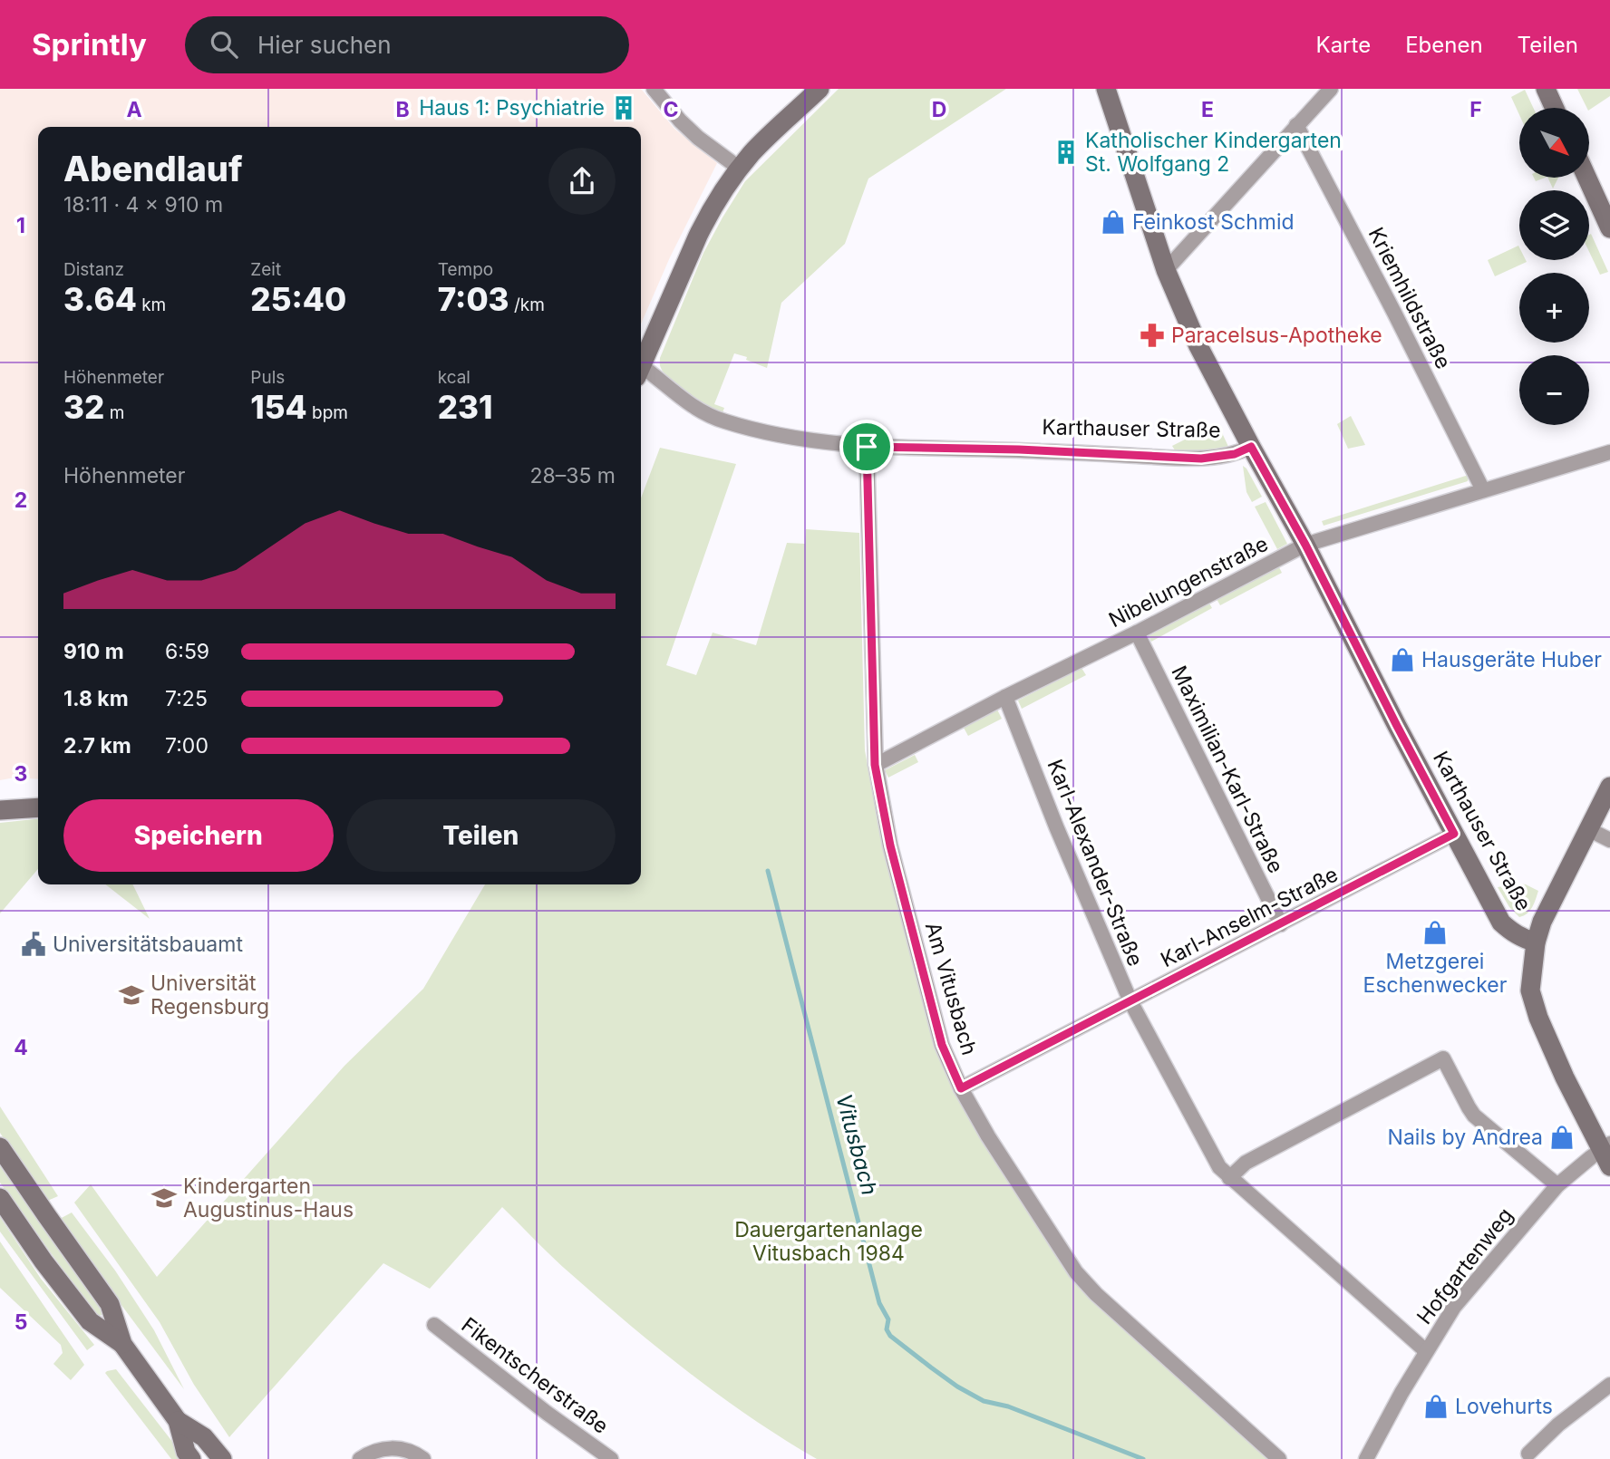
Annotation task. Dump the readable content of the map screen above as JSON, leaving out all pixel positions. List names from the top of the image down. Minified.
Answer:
{"streets":{"street":["Kriemhildstraße","Karthauser Straße","Nibelungenstraße","Maximilian-Karl-Straße","Karl-Alexander-Straße","Karl-Anselm-Straße","Am Vitusbach","Hofgartenweg","Fikentscherstraße"]},"crossings":[["Kriemhildstraße","Nibelungenstraße"],["Karthauser Straße","Nibelungenstraße"],["Karthauser Straße","Karl-Anselm-Straße"],["Karthauser Straße","Am Vitusbach"],["Nibelungenstraße","Maximilian-Karl-Straße"],["Nibelungenstraße","Karl-Alexander-Straße"],["Nibelungenstraße","Am Vitusbach"],["Maximilian-Karl-Straße","Karl-Anselm-Straße"],["Karl-Alexander-Straße","Karl-Anselm-Straße"],["Karl-Alexander-Straße","Hofgartenweg"],["Karl-Anselm-Straße","Am Vitusbach"]],"water":["Vitusbach"],"parks":["Dauergartenanlage Vitusbach 1984"],"places":{"building":["Haus 1: Psychiatrie","Katholischer Kindergarten St. Wolfgang 2"],"shop":["Feinkost Schmid","Hausgeräte Huber","Metzgerei Eschenwecker","Nails by Andrea","Lovehurts"],"pharmacy":["Paracelsus-Apotheke"],"public building":["Universitätsbauamt"],"school or university":["Universität Regensburg","Kindergarten Augustinus-Haus"]},"north":"bottom right","page":{"header":"Sprintly","search":"Hier suchen","nav":["Karte","Ebenen","Teilen"],"map_buttons":["+","−"],"heading":["Abendlauf","18:11 · 4 × 910 m"],"stats":[["Distanz","3.64 km"],["Zeit","25:40"],["Tempo","7:03 /km"],["Höhenmeter","32 m"],["Puls","154 bpm"],["kcal","231"]],"chart":["Höhenmeter","28–35 m"],"list":[{"name":"910 m","note":"6:59"},{"name":"1.8 km","note":"7:25"},{"name":"2.7 km","note":"7:00"}],"buttons":["Speichern","Teilen"]},"grid":{"columns":["A","B","C","D","E","F"],"rows":["1","2","3","4","5"]}}
